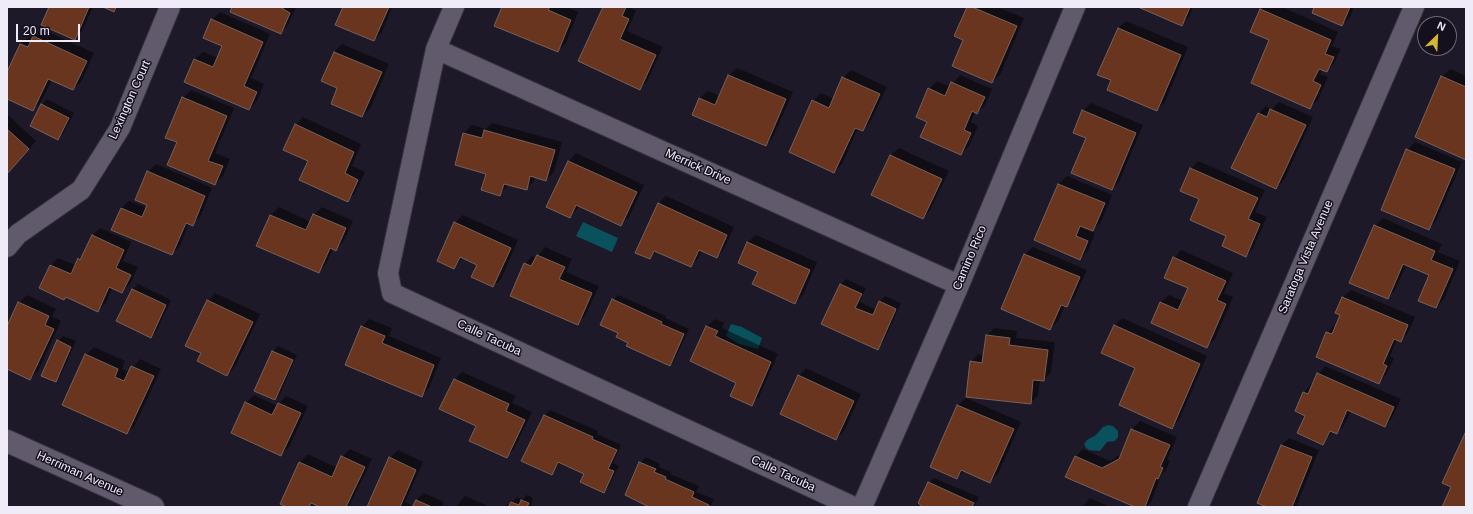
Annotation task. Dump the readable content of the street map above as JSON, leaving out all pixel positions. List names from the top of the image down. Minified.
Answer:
{"streets":{"street":["Lexington Court","Merrick Drive","Saratoga Vista Avenue","Camino Rico","Calle Tacuba","Herriman Avenue"]},"crossings":[["Merrick Drive","Camino Rico"],["Merrick Drive","Calle Tacuba"]],"scale_bar":"20 m","north":"top right"}
